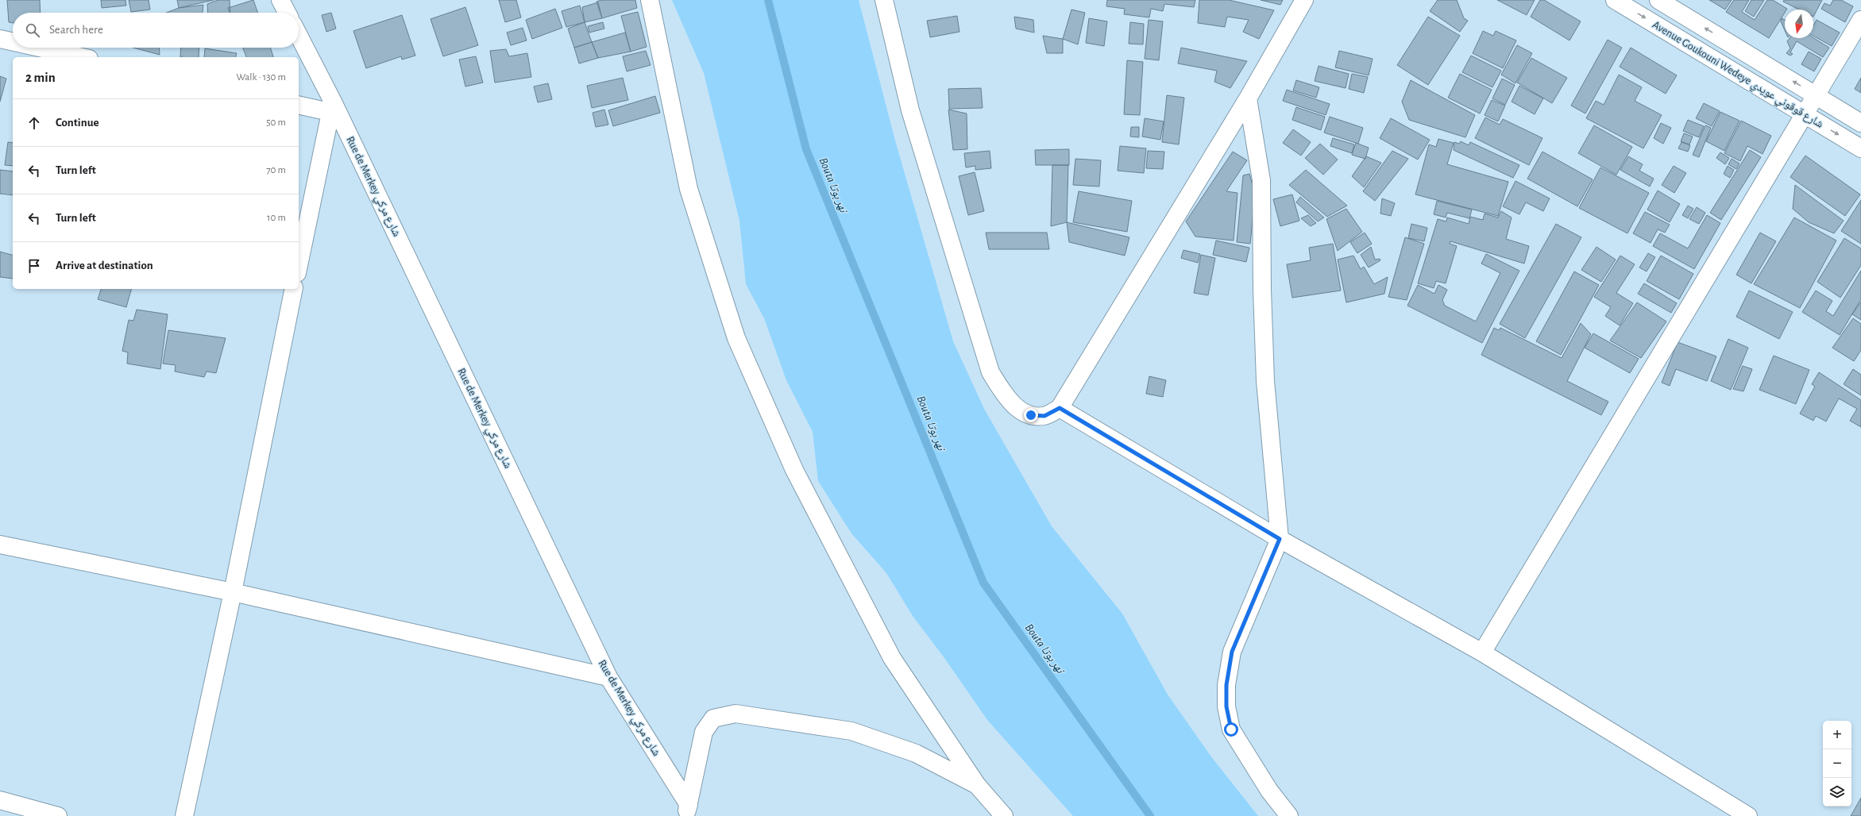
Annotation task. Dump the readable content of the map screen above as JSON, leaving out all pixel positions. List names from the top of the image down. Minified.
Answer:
{"streets":{"street":["Avenue Goukouni Wedeye شارع قوقوني عويدي","Rue de Merkey شارع مركي"]},"water":["Bouta نهر بوتا"],"north":"bottom","page":{"search":"Search here","heading":["2 min","Walk · 130 m"],"list":[["Continue","50 m"],["Turn left","70 m"],["Turn left","10 m"],"Arrive at destination"],"map_buttons":["+","−"]}}
